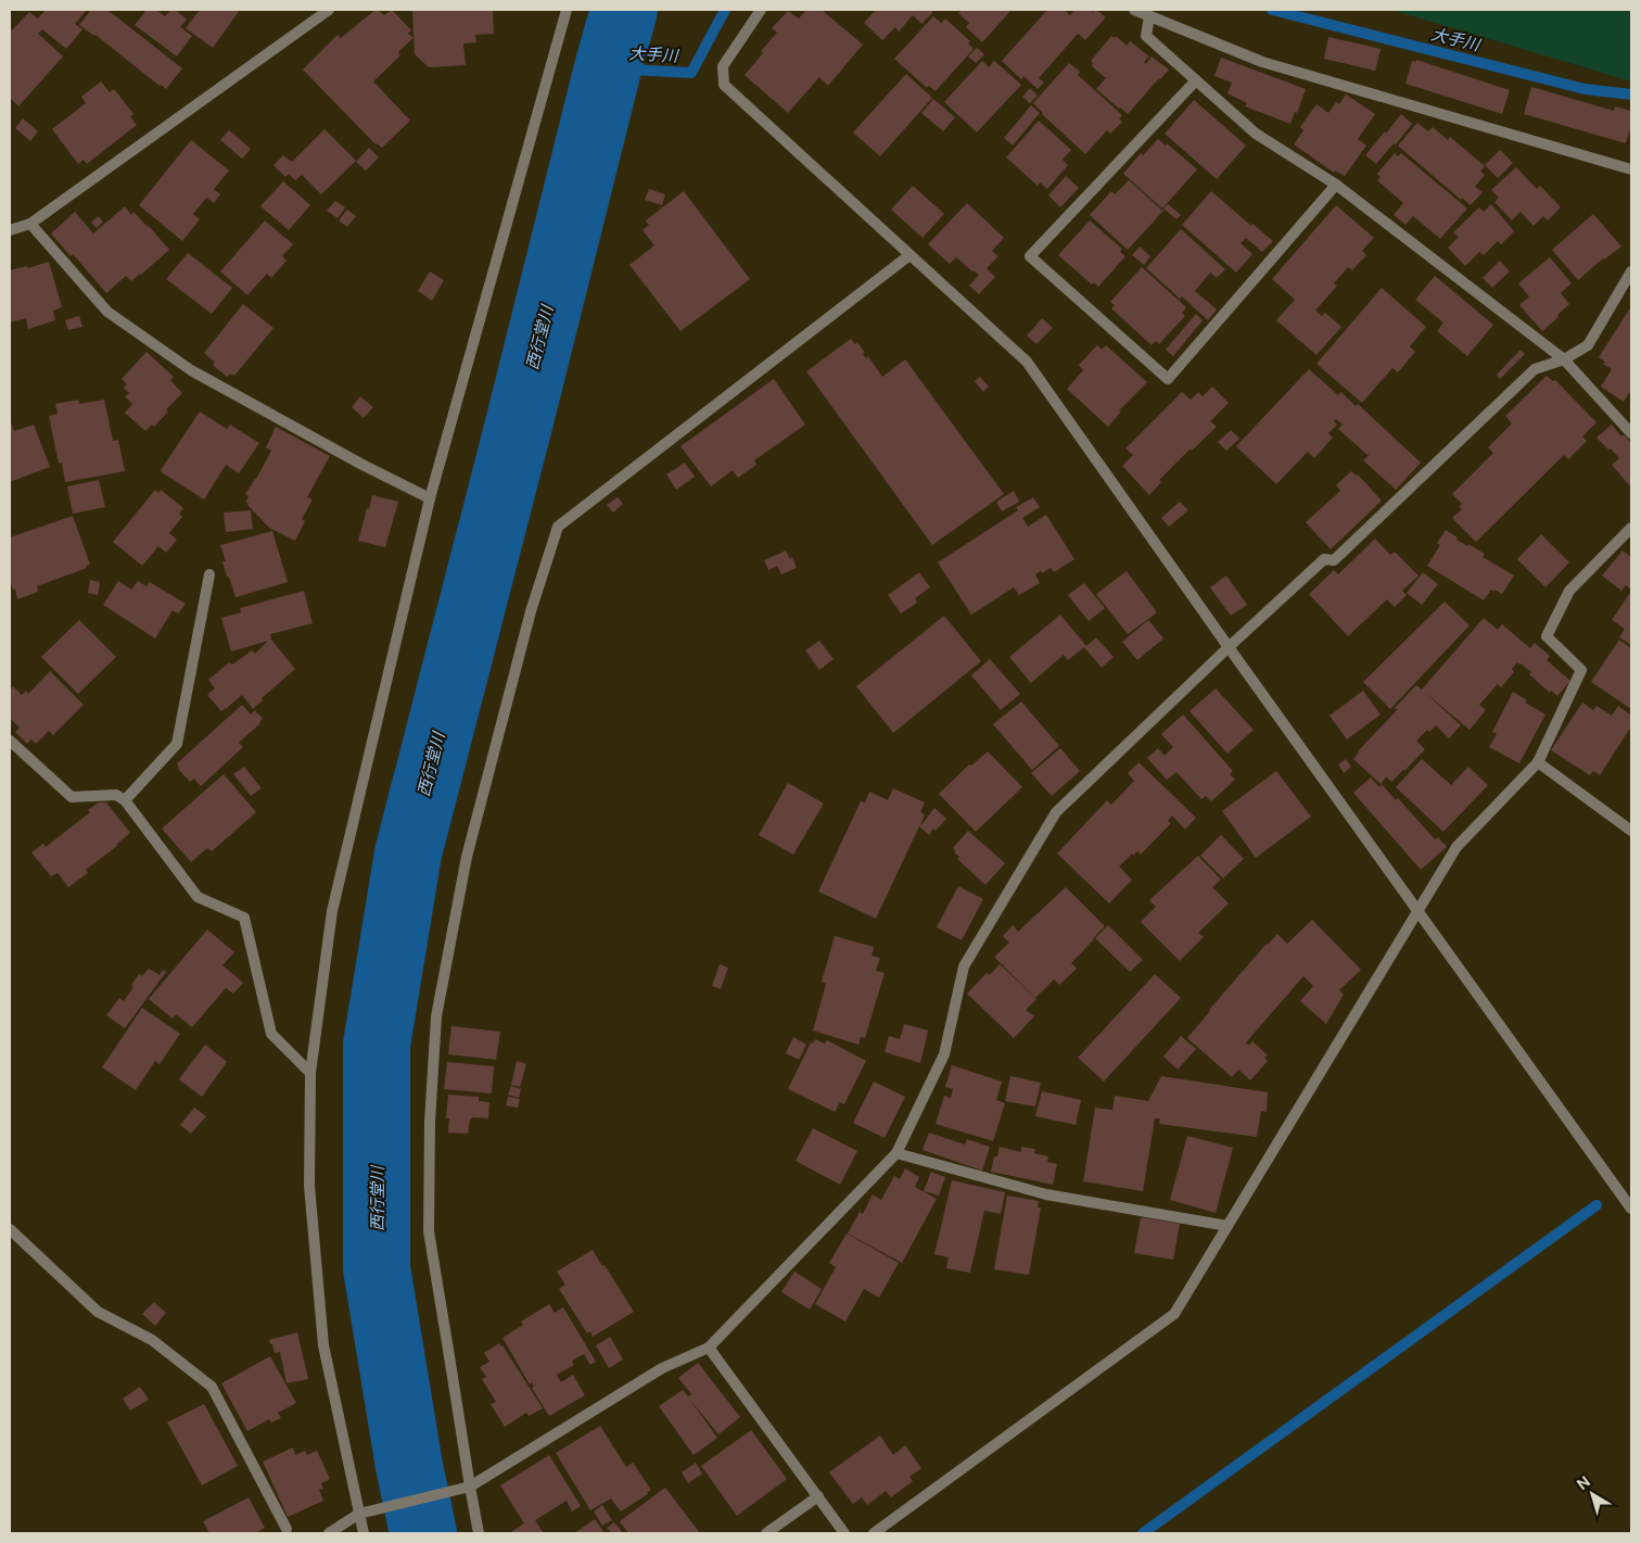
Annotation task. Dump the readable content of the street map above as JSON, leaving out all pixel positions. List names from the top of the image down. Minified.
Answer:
{"water":["大手川","西行堂川"],"north":"top left"}
